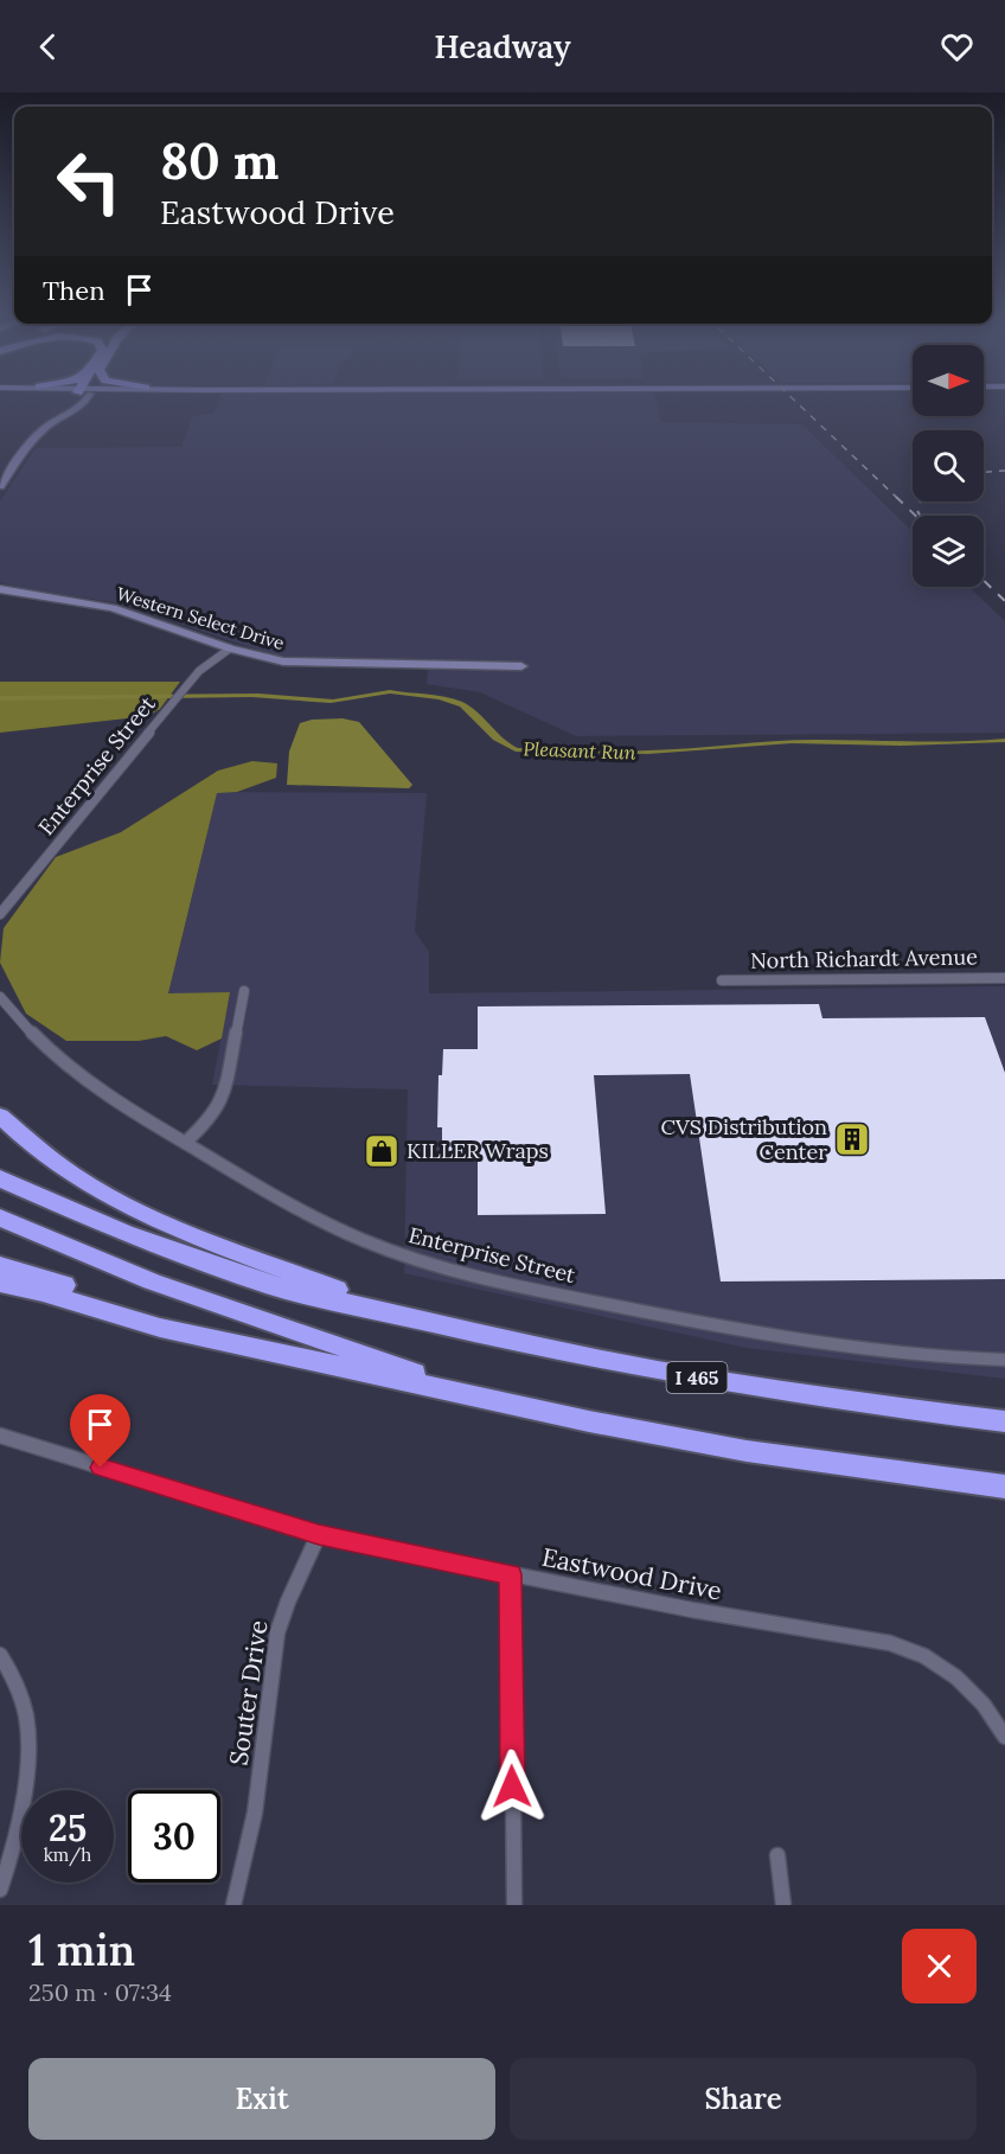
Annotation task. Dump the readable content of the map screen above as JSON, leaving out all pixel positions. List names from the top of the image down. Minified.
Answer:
{"streets":{"highway":["I 465"],"street":["Western Select Drive","Enterprise Street","North Richardt Avenue","Eastwood Drive","Souter Drive"]},"crossings":[["Western Select Drive","Enterprise Street"],["Eastwood Drive","Souter Drive"]],"water":["Pleasant Run"],"places":{"building":["CVS Distribution Center"],"shop":["KILLER Wraps"]},"north":"right","page":{"header":"Headway","turn":["80 m","Eastwood Drive"],"then":"Then","speed":"25 km/h","limit":"30","heading":["1 min","250 m · 07:34"],"buttons":["Exit","Share"]}}
